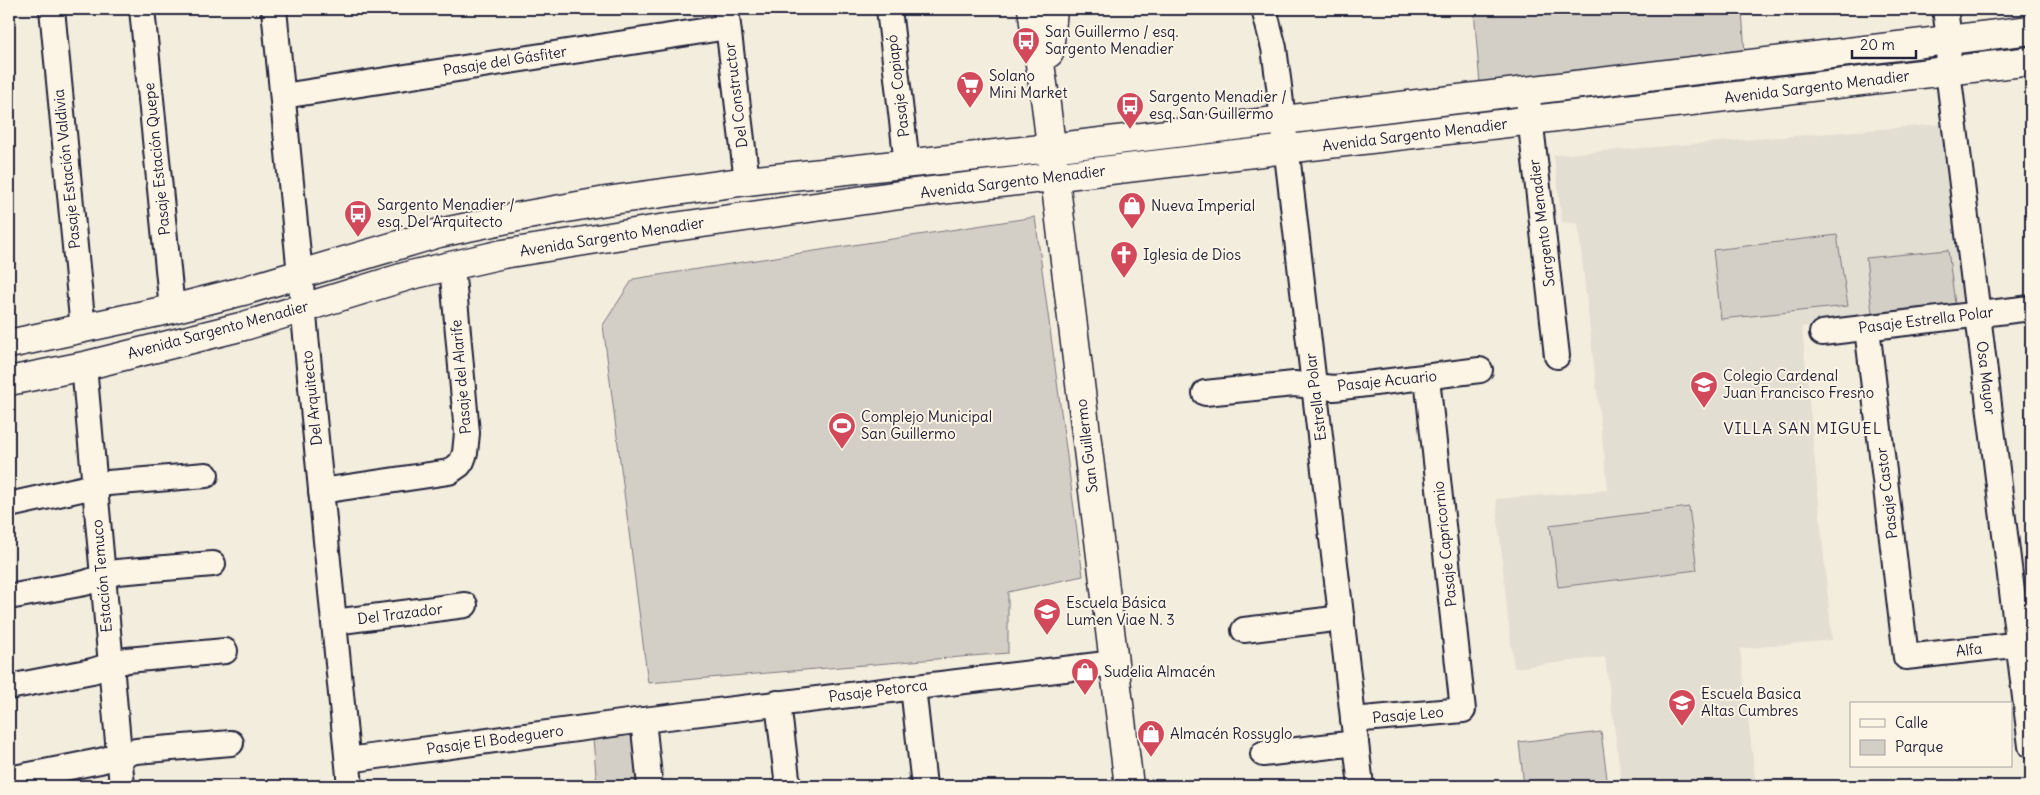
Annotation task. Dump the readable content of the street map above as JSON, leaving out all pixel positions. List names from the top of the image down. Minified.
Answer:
{"streets":{"street":["Pasaje del Gásfiter","Pasaje Copiapó","Avenida Sargento Menadier","Del Constructor","Pasaje Estación Quepe","Pasaje Estación Valdivia","Sargento Menadier","Pasaje Estrella Polar","Pasaje del Alarife","Osa Mayor","Pasaje Acuario","Estrella Polar","Del Arquitecto","San Guillermo","Pasaje Castor","Pasaje Capricornio","Estación Temuco","Del Trazador","Alfa","Pasaje Petorca","Pasaje Leo","Pasaje El Bodeguero"]},"crossings":[["Pasaje del Gásfiter","Del Constructor"],["Pasaje del Gásfiter","Del Arquitecto"],["Pasaje Copiapó","Avenida Sargento Menadier"],["Avenida Sargento Menadier","Del Constructor"],["Avenida Sargento Menadier","Pasaje Estación Quepe"],["Avenida Sargento Menadier","Pasaje Estación Valdivia"],["Avenida Sargento Menadier","Sargento Menadier"],["Avenida Sargento Menadier","Pasaje del Alarife"],["Avenida Sargento Menadier","Osa Mayor"],["Avenida Sargento Menadier","Estrella Polar"],["Avenida Sargento Menadier","Del Arquitecto"],["Avenida Sargento Menadier","San Guillermo"],["Avenida Sargento Menadier","Estación Temuco"],["Pasaje Estrella Polar","Osa Mayor"],["Pasaje Estrella Polar","Pasaje Castor"],["Pasaje del Alarife","Del Arquitecto"],["Osa Mayor","Alfa"],["Pasaje Acuario","Estrella Polar"],["Pasaje Acuario","Pasaje Capricornio"],["Estrella Polar","Pasaje Leo"],["Del Arquitecto","Del Trazador"],["Del Arquitecto","Pasaje El Bodeguero"],["San Guillermo","Pasaje Petorca"],["Pasaje Castor","Alfa"],["Pasaje Capricornio","Pasaje Leo"],["Pasaje Petorca","Pasaje El Bodeguero"]],"districts":["VILLA SAN MIGUEL"],"places":{"bus stop":["San Guillermo / esq. Sargento Menadier","Sargento Menadier / esq. San Guillermo","Sargento Menadier / esq. Del Arquitecto"],"supermarket":["Solano Mini Market"],"shop":["Nueva Imperial","Sudelia Almacén","Almacén Rossyglo"],"church":["Iglesia de Dios"],"school or university":["Colegio Cardenal Juan Francisco Fresno","Escuela Básica Lumen Viae N. 3","Escuela Basica Altas Cumbres"],"sports":["Complejo Municipal San Guillermo"]},"legend":["Calle","Parque"],"scale_bar":"20 m"}
